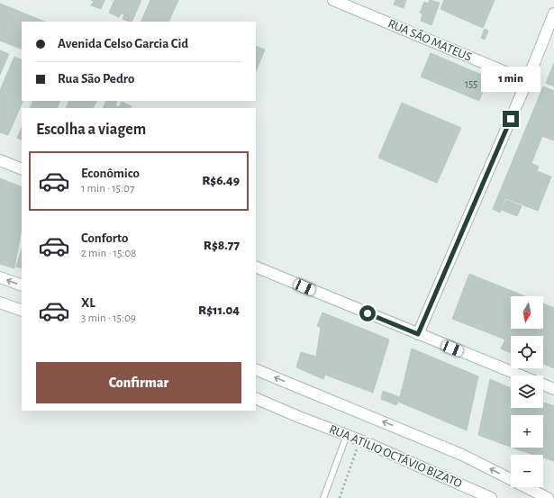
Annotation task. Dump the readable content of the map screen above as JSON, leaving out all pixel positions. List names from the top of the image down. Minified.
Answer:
{"streets":{"street":["RUA SÃO MATEUS","RUA ATÍLIO OCTÁVIO BIZATO"]},"house_numbers":["155"],"north":"bottom","page":{"banner":["Avenida Celso Garcia Cid","Rua São Pedro"],"bubble":"1 min","heading":"Escolha a viagem","list":[{"name":"Econômico","note":"1 min · 15:07","value":"R$6.49"},{"name":"Conforto","note":"2 min · 15:08","value":"R$8.77"},{"name":"XL","note":"3 min · 15:09","value":"R$11.04"}],"map_buttons":["+","−"],"buttons":"Confirmar"}}
